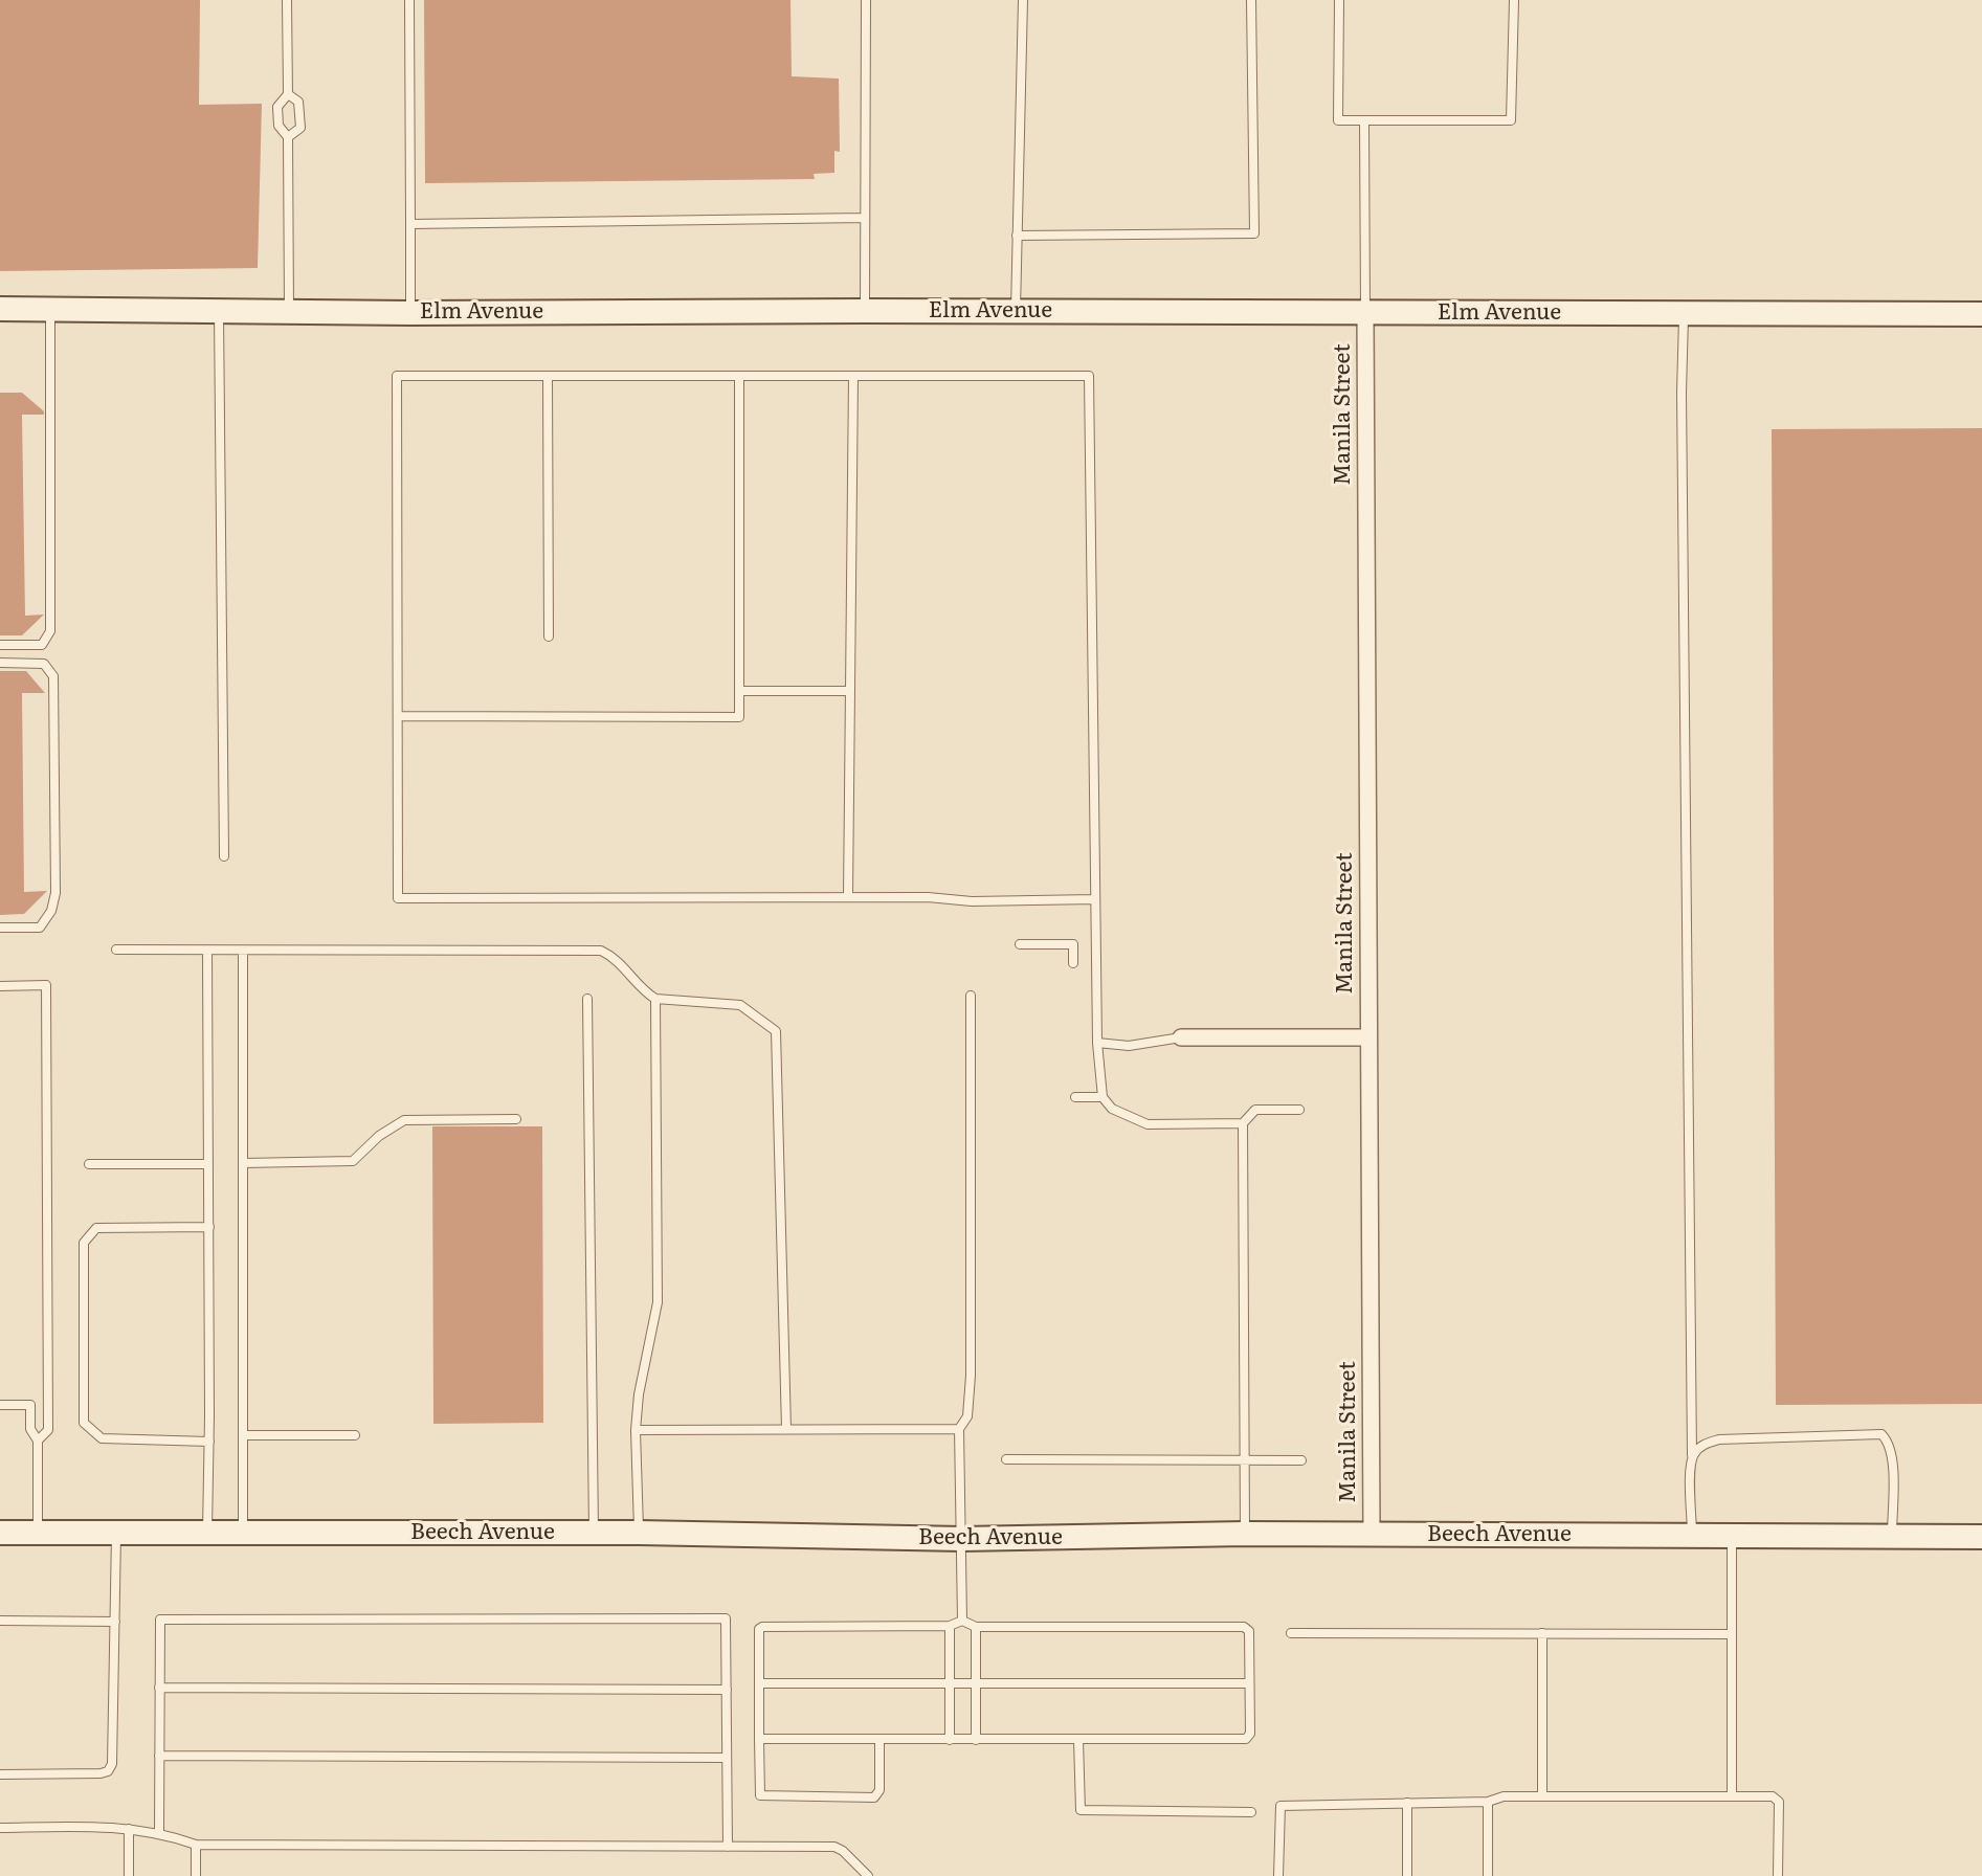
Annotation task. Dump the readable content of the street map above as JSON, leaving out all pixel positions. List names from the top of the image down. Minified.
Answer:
{"streets":{"main road":["Elm Avenue","Beech Avenue"],"street":["Manila Street"]},"crossings":[["Elm Avenue","Manila Street"],["Manila Street","Beech Avenue"]]}
